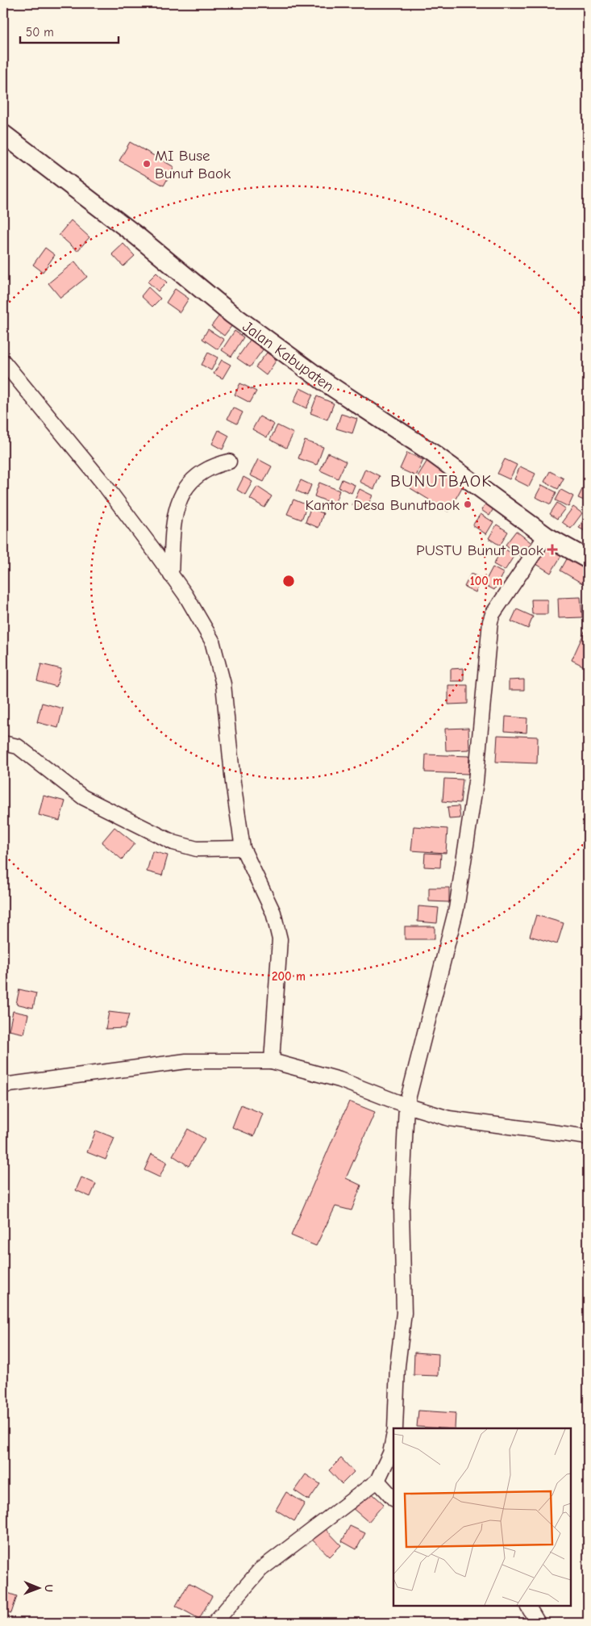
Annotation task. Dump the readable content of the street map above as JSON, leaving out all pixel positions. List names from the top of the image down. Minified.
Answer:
{"streets":{"street":["Jalan Kabupaten"]},"districts":["BUNUTBAOK"],"places":{"other":["MI Buse Bunut Baok","Kantor Desa Bunutbaok"],"health":["PUSTU Bunut Baok"]},"scale_bar":"50 m","north":"right","rings":["100 m","200 m"]}
